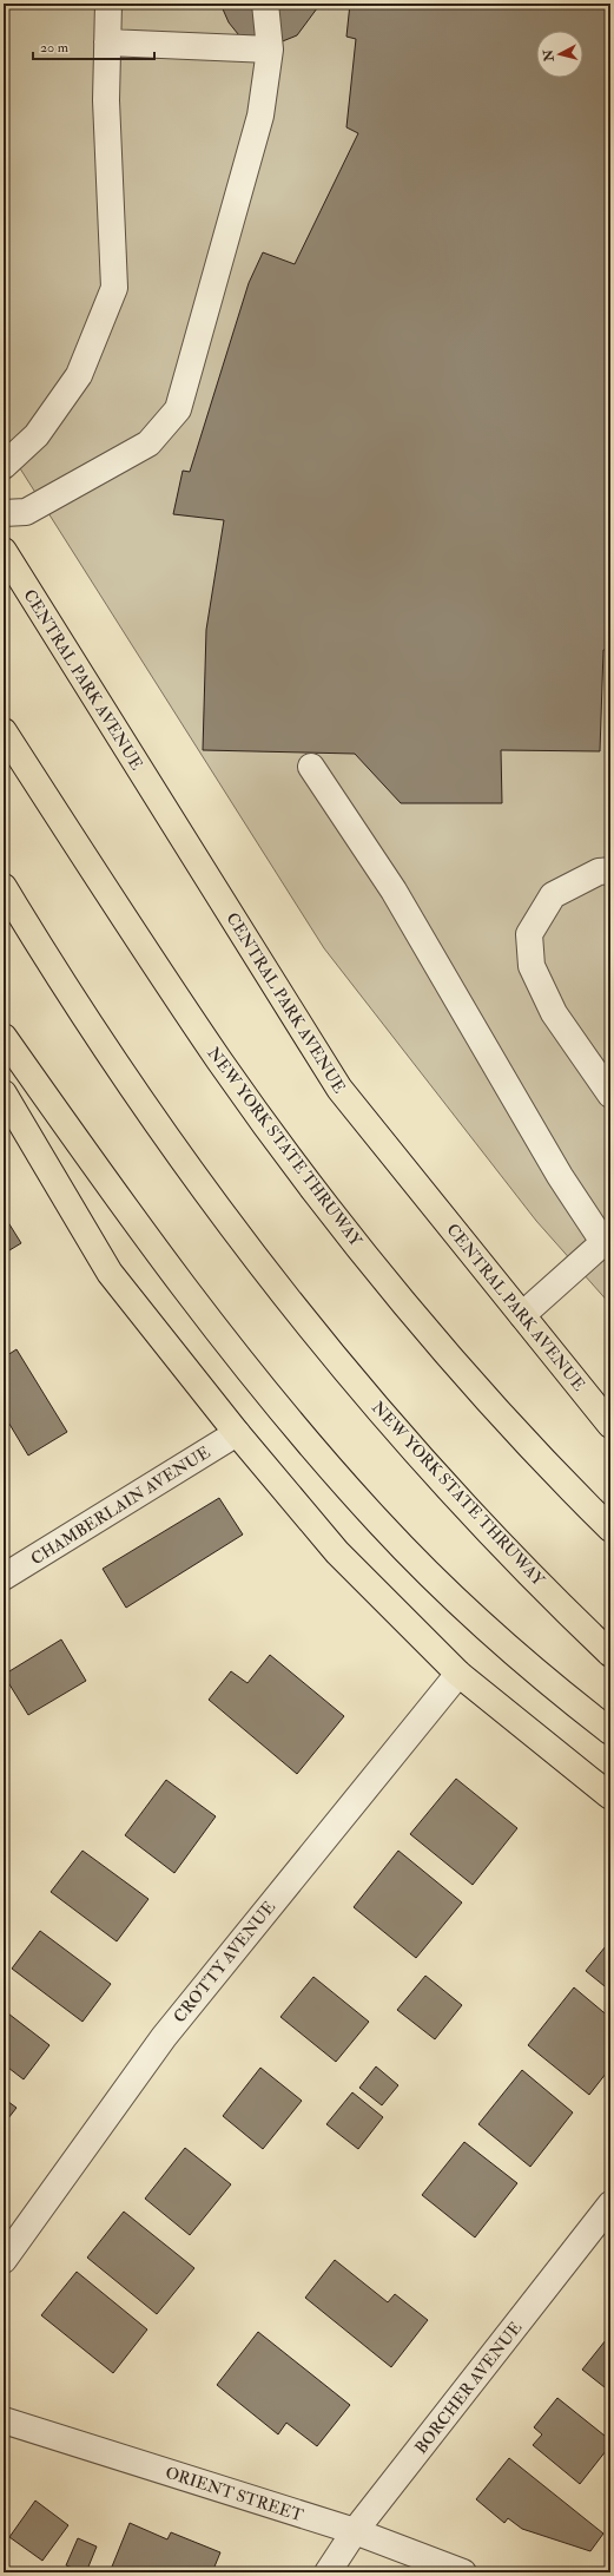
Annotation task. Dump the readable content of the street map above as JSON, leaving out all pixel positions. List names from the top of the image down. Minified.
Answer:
{"streets":{"main road":["CENTRAL PARK AVENUE","NEW YORK STATE THRUWAY"],"street":["CHAMBERLAIN AVENUE","CROTTY AVENUE","BORCHER AVENUE","ORIENT STREET"]},"crossings":[["BORCHER AVENUE","ORIENT STREET"]],"scale_bar":"20 m","north":"left"}
